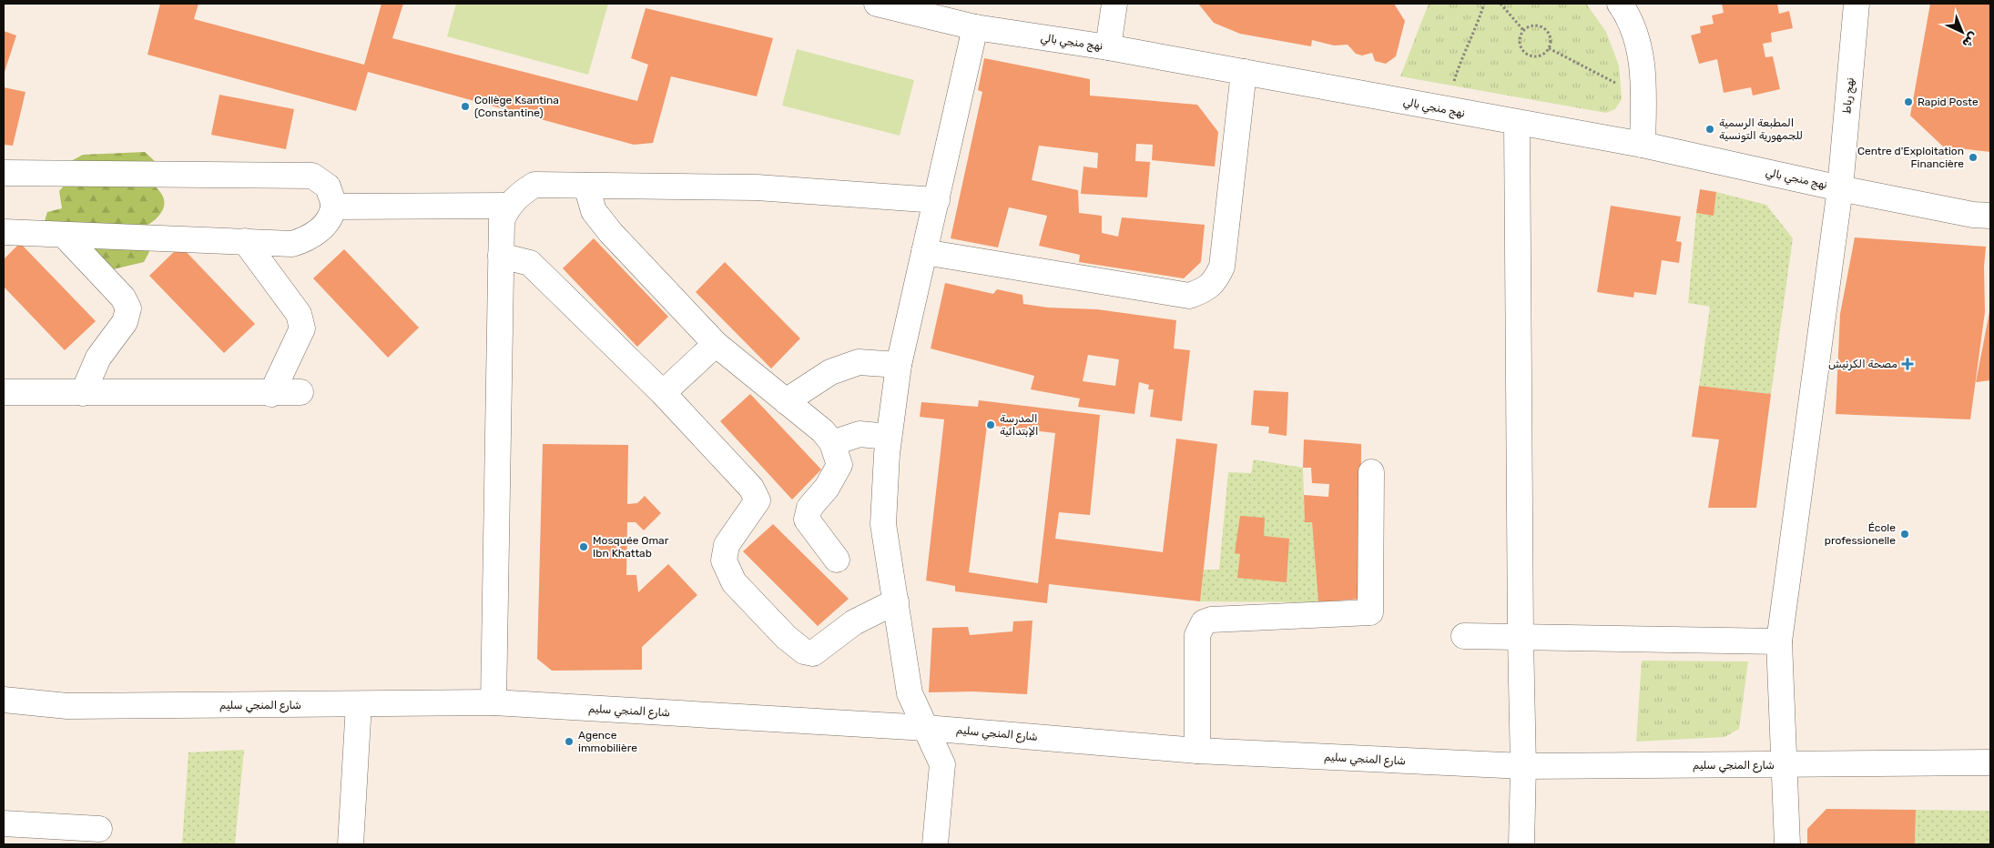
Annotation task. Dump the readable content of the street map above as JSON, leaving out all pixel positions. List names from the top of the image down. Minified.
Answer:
{"streets":{"street":["نهج منجي بالي","نهج رباط","شارع المنجي سليم"]},"crossings":[["نهج منجي بالي","نهج رباط"],["نهج رباط","شارع المنجي سليم"]],"places":{"other":["Rapid Poste","Collège Ksantina (Constantine)","المطبعة الرسمية للجمهورية التونسية","Centre d'Exploitation Financière","المدرسة الإبتدائية","École professionelle","Mosquée Omar Ibn Khattab","Agence immobilière"],"health":["مصحة الكرنيش"]},"north":"bottom right"}
